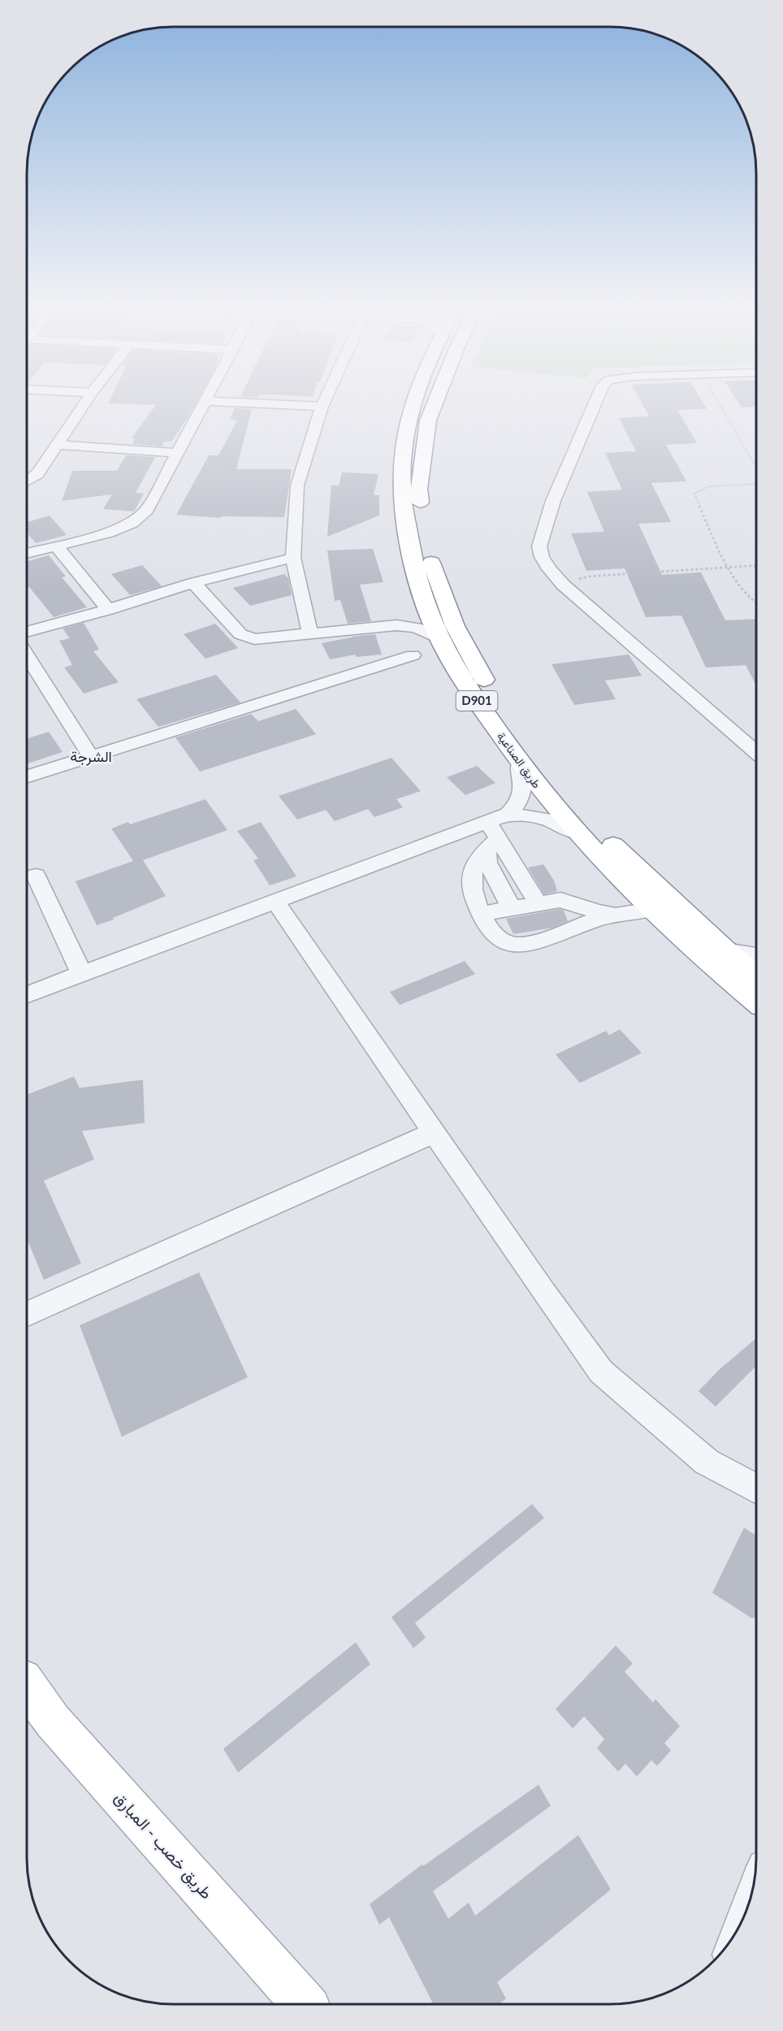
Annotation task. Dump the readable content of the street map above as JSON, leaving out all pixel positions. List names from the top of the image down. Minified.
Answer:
{"streets":{"main road":["D901","طريق الصناعية","طريق خصب - المبارق"]},"districts":["الشرجة"]}
